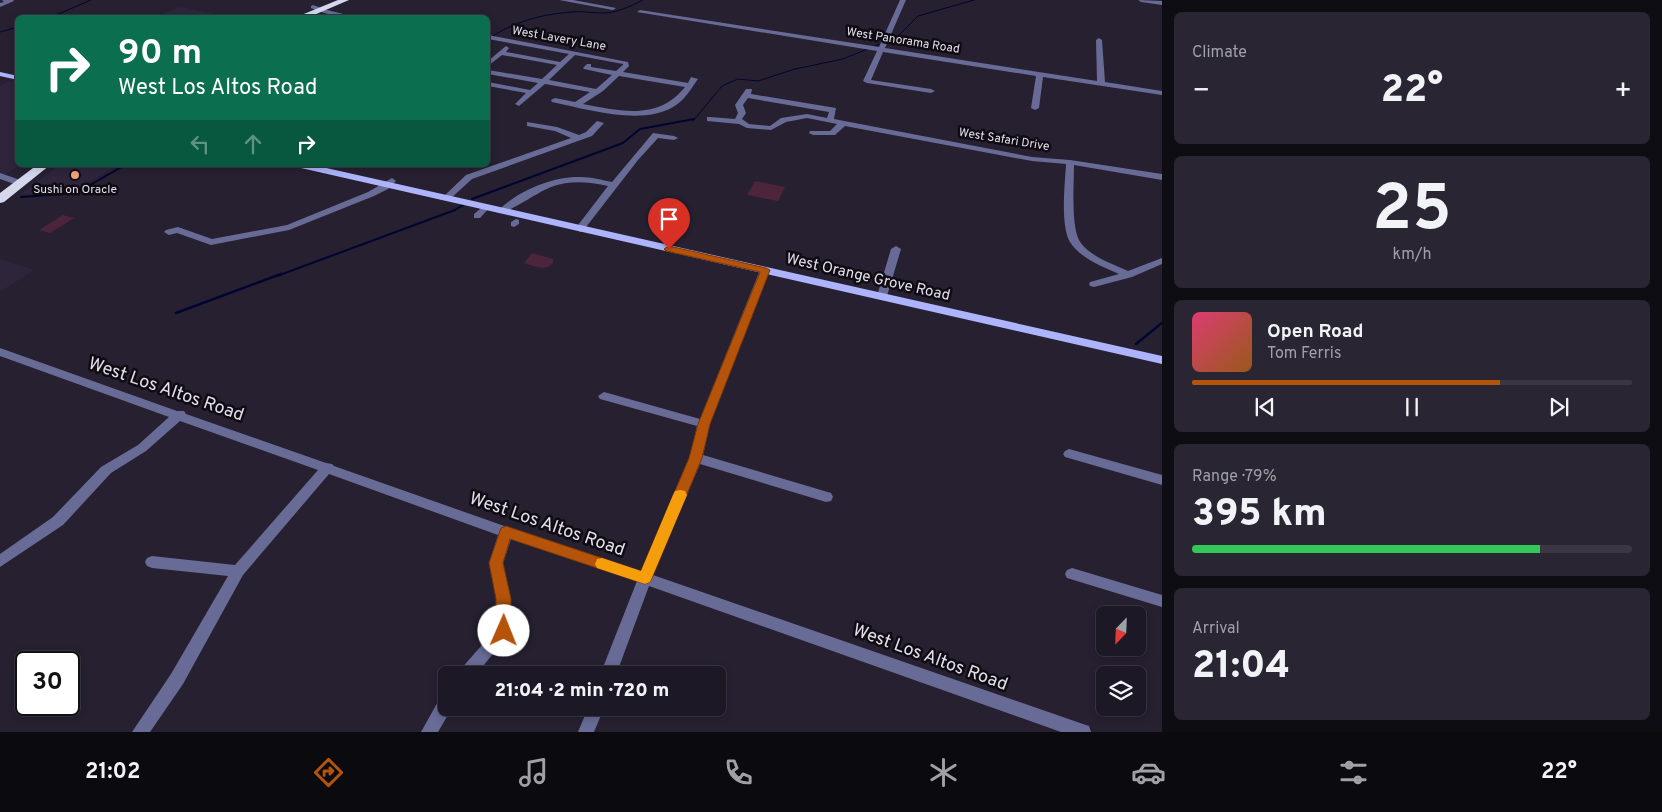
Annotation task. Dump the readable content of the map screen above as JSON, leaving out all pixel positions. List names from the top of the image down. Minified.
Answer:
{"streets":{"main road":["West Orange Grove Road"],"street":["West Lavery Lane","West Panorama Road","West Safari Drive","West Los Altos Road"]},"places":["Sushi on Oracle"],"north":"bottom left","page":{"tile":["Climate",["25","km/h"],["Range · 79%","395 km"],["Arrival","21:04"]],"turn":["90 m","West Los Altos Road"],"heat":["−","22°","+"],"song":["Open Road","Tom Ferris"],"limit":"30","trip":"21:04 · 2 min · 720 m","tabs":["21:02","22°"]}}
